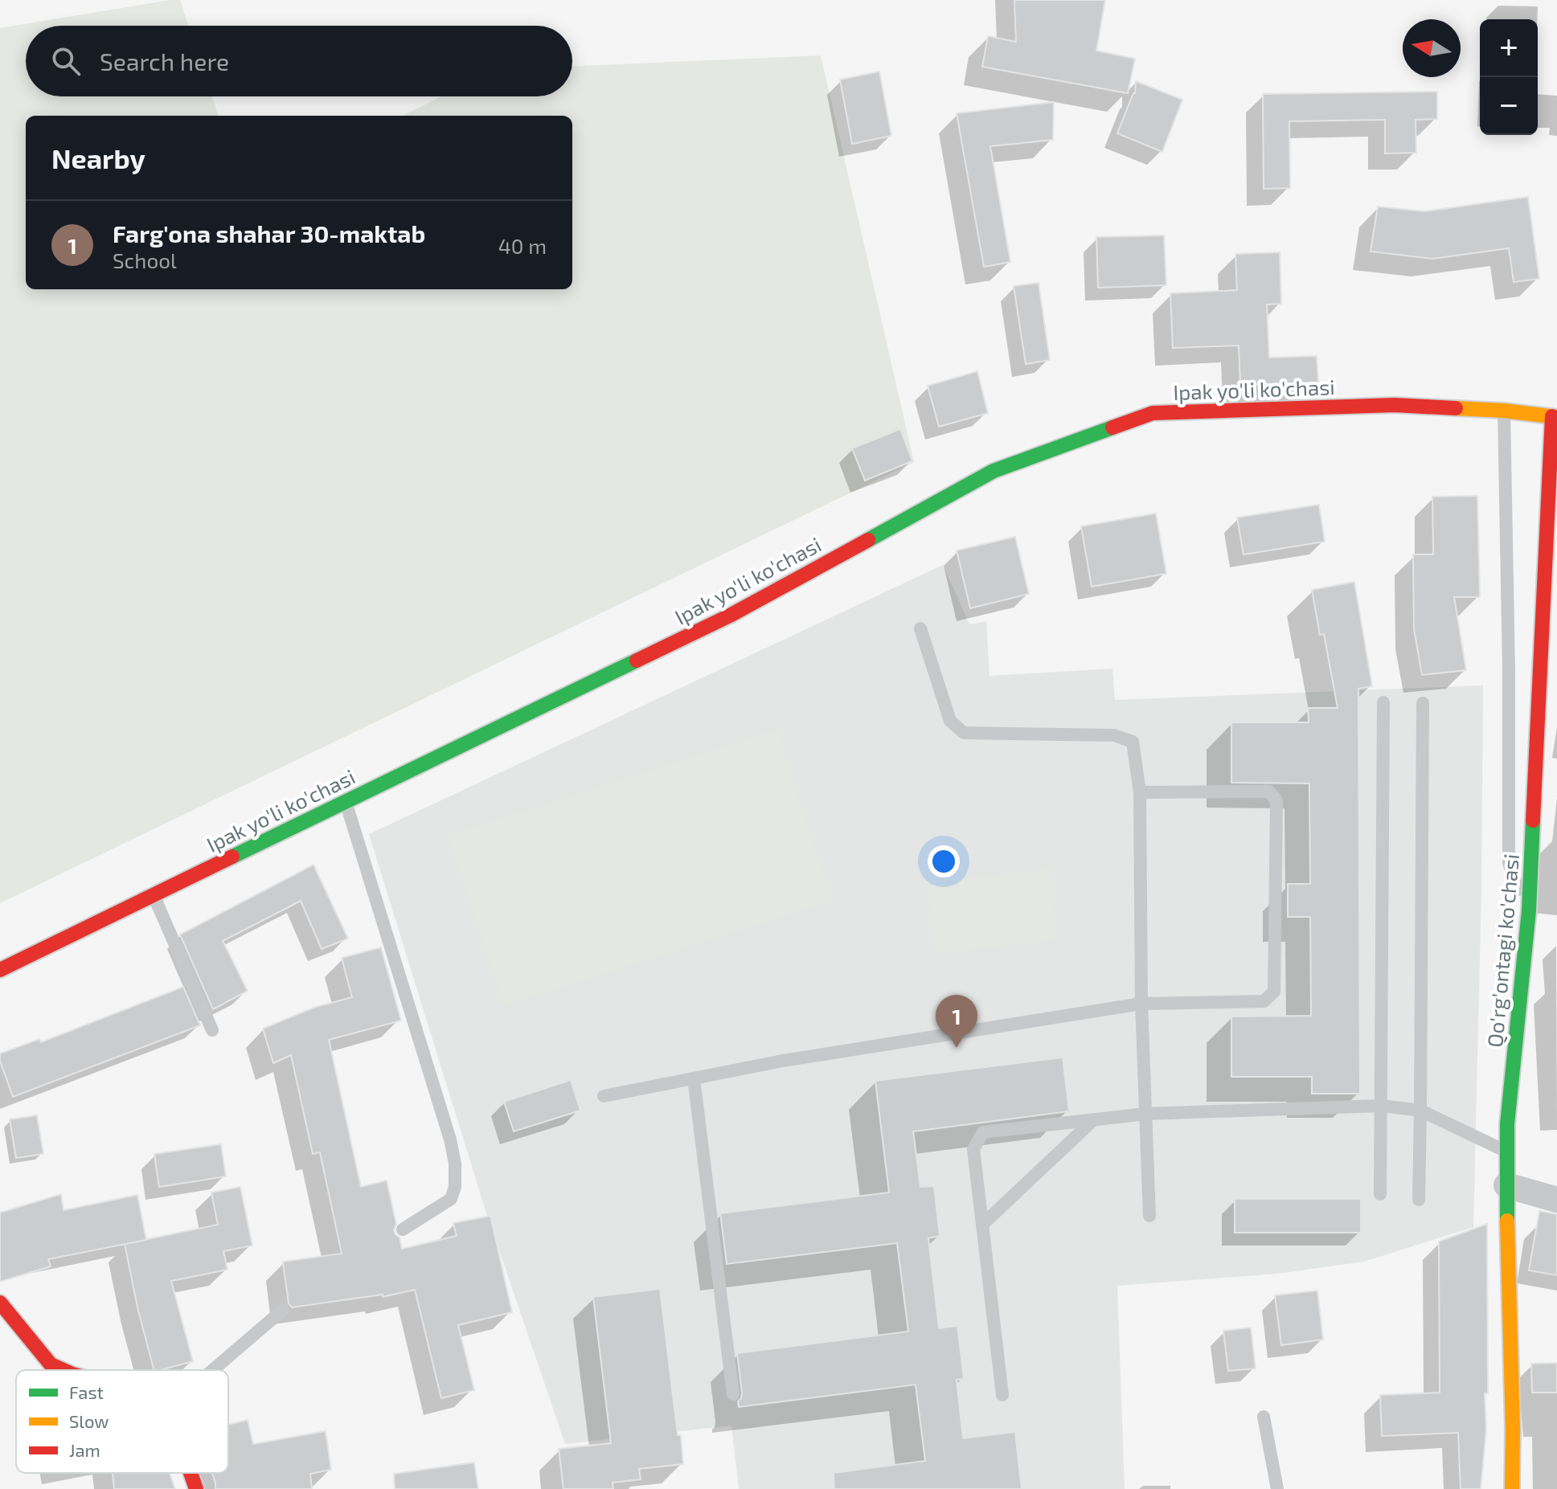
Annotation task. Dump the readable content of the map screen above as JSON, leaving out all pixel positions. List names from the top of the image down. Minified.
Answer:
{"streets":{"main road":["Ipak yo'li ko'chasi","Qo'rg'ontagi ko'chasi"]},"crossings":[["Ipak yo'li ko'chasi","Qo'rg'ontagi ko'chasi"]],"legend":["Fast","Slow","Jam"],"north":"left","page":{"map_buttons":["+","−"],"search":"Search here","heading":"Nearby","list":[{"mark":"1","name":"Farg'ona shahar 30-maktab","note":"School","value":"40 m"}],"pins":"1"}}
